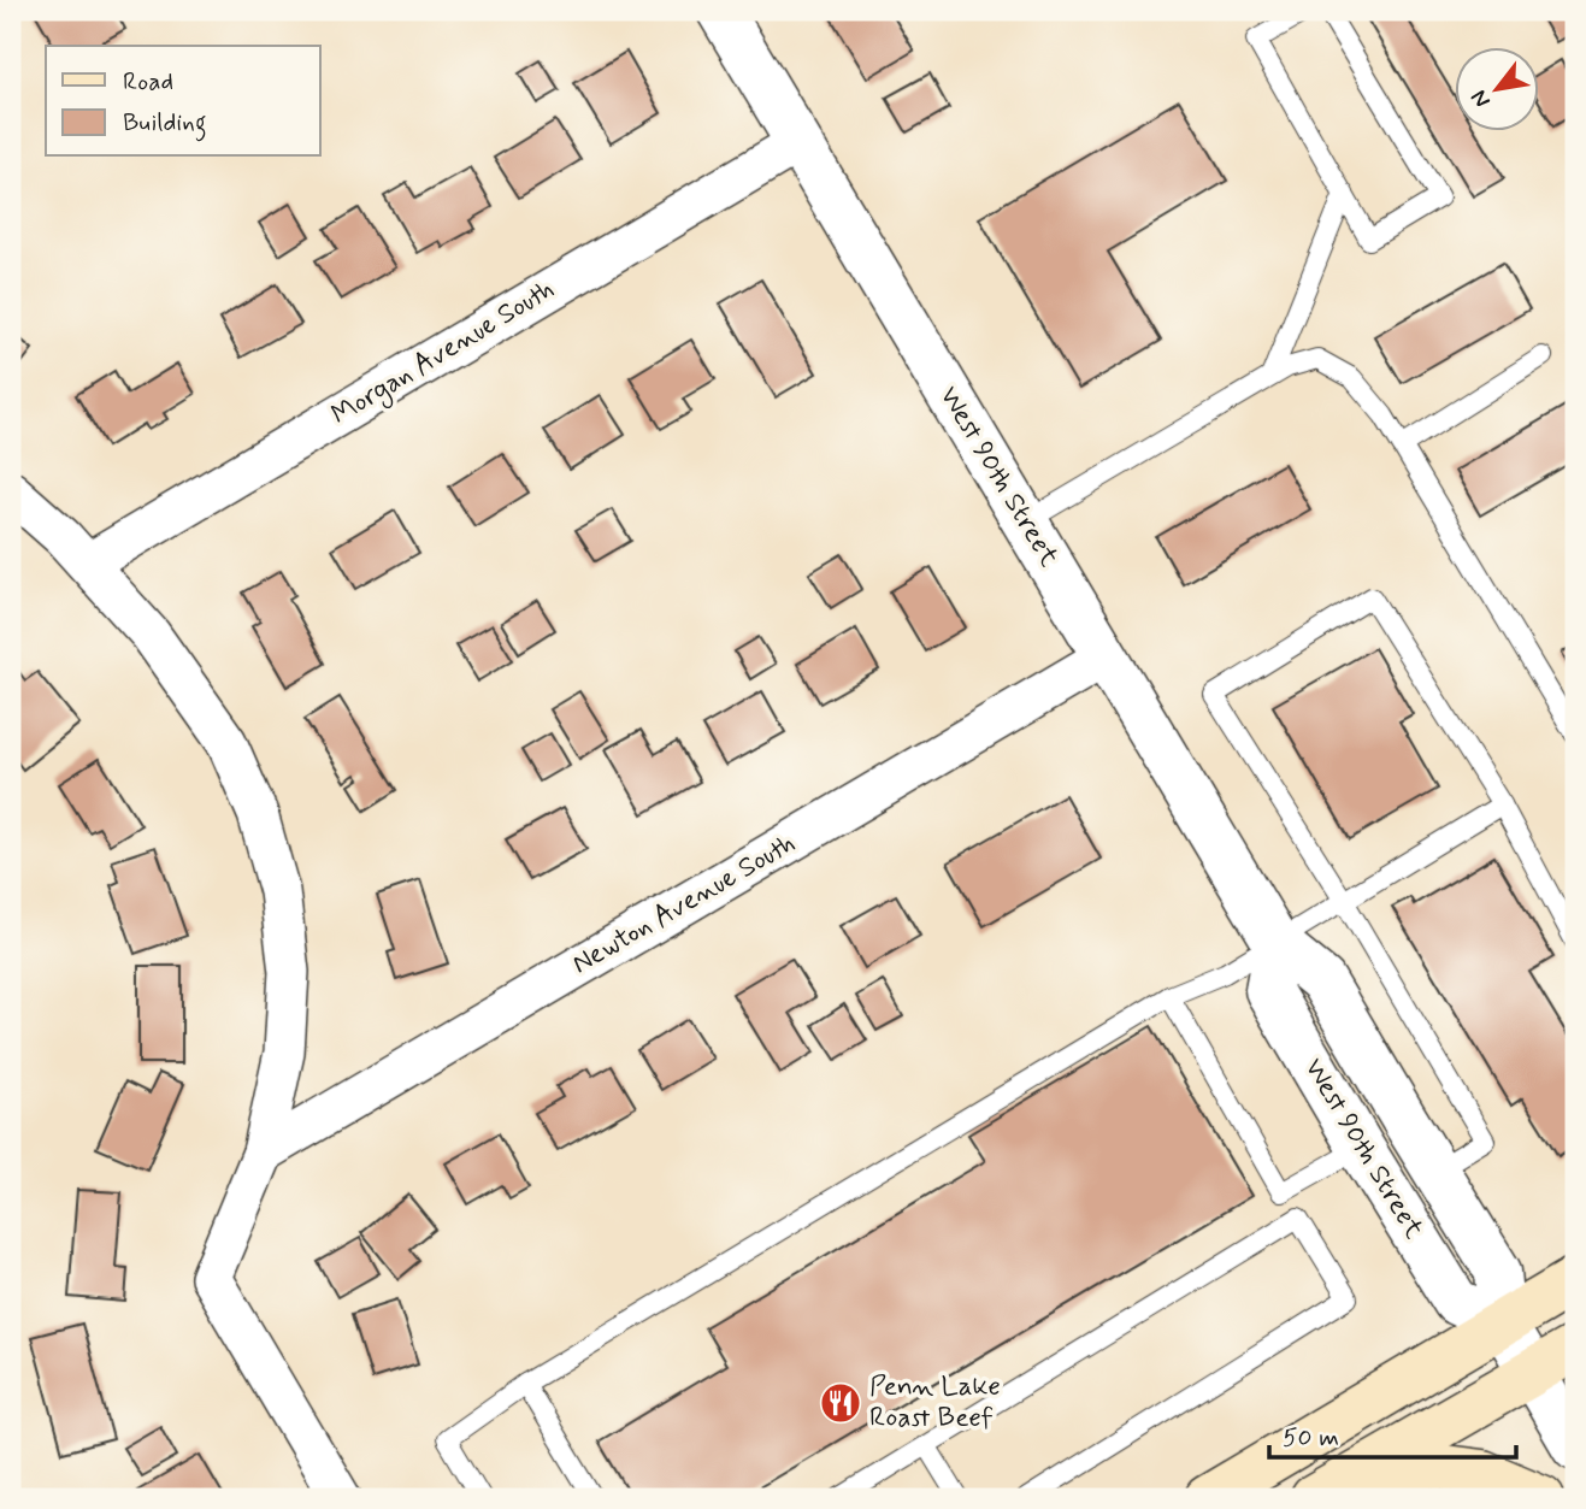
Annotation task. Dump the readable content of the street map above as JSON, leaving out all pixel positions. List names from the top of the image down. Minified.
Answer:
{"streets":{"street":["Morgan Avenue South","West 90th Street","Newton Avenue South"]},"crossings":[["Morgan Avenue South","West 90th Street"],["West 90th Street","Newton Avenue South"]],"places":{"restaurant":["Penn Lake Roast Beef"]},"legend":["Road","Building"],"scale_bar":"50 m","north":"bottom left"}
